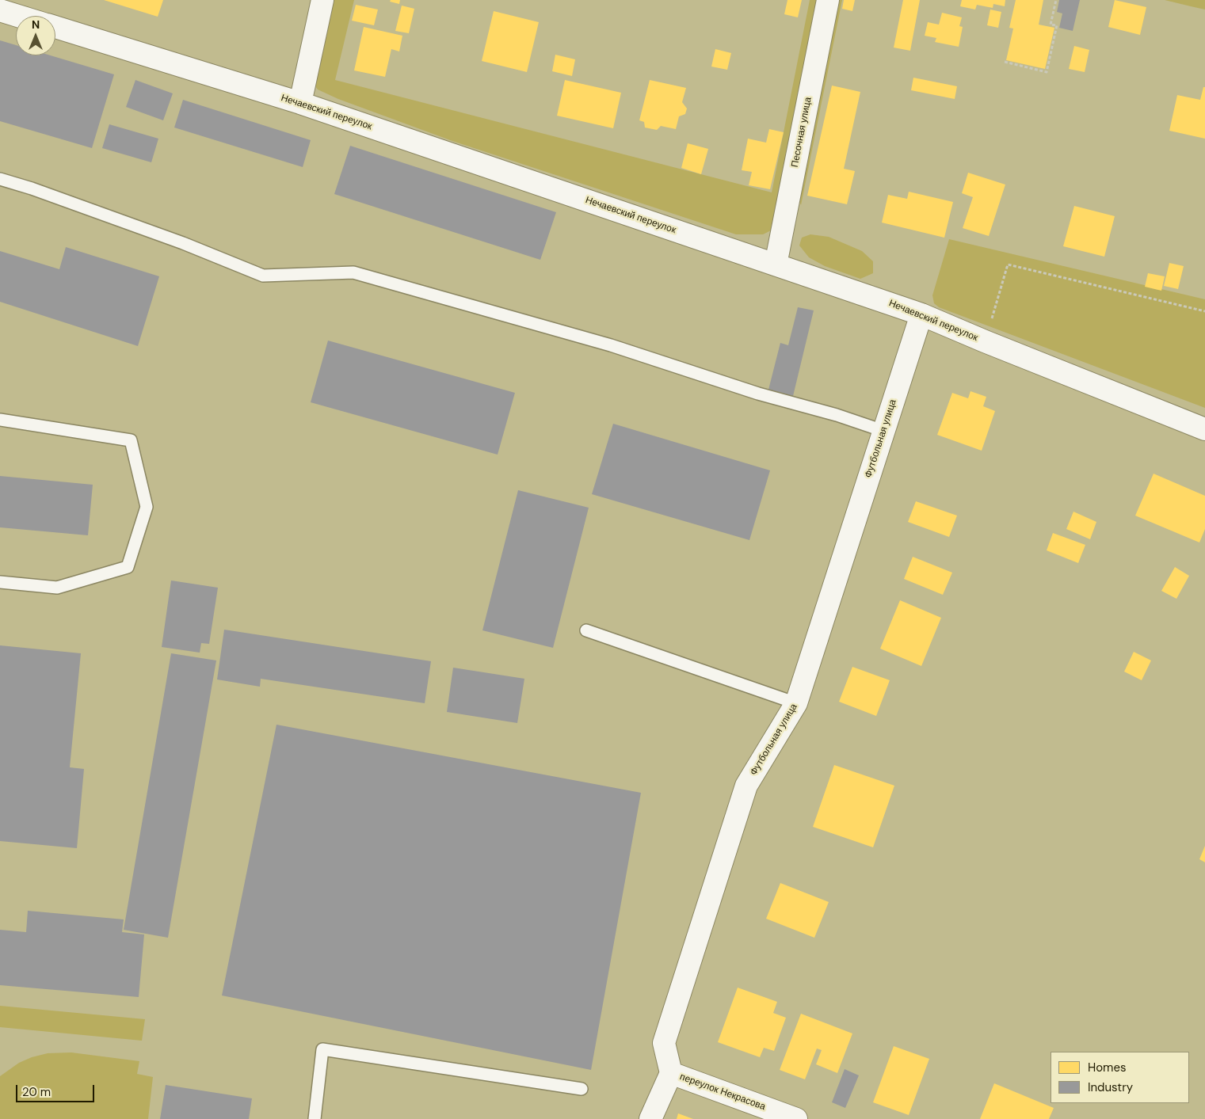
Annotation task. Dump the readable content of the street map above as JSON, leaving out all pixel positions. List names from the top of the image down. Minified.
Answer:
{"streets":{"street":["Нечаевский переулок","Песочная улица","Футбольная улица","переулок Некрасова"]},"crossings":[["Нечаевский переулок","Песочная улица"],["Нечаевский переулок","Футбольная улица"],["Футбольная улица","переулок Некрасова"]],"legend":["Homes","Industry"],"scale_bar":"20 m","north":"top"}
